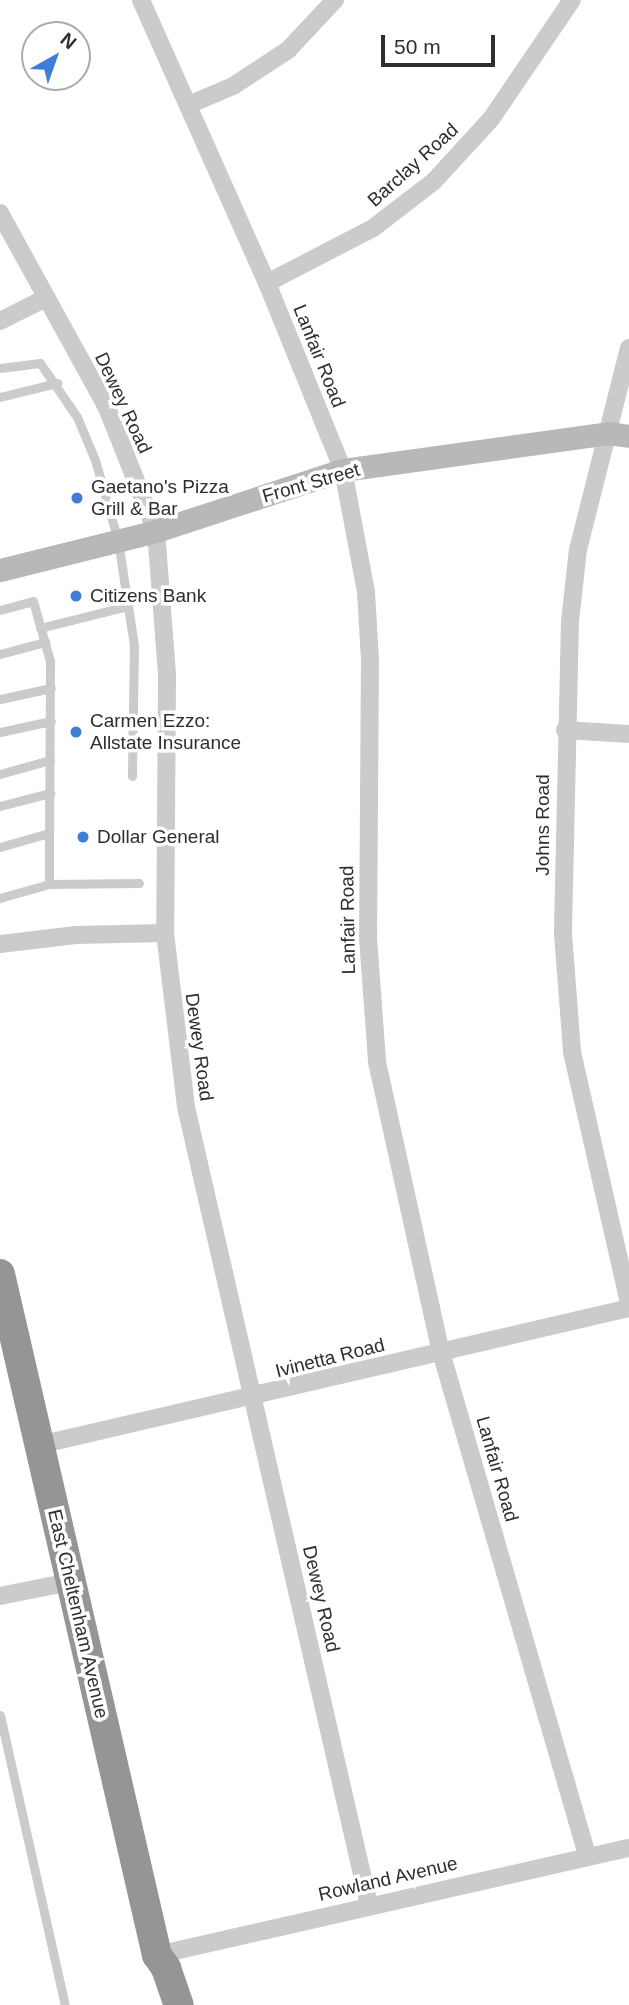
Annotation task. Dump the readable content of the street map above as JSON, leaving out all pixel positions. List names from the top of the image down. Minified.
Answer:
{"streets":{"highway":["East Cheltenham Avenue"],"street":["Barclay Road","Lanfair Road","Dewey Road","Front Street","Johns Road","Ivinetta Road","Rowland Avenue"]},"crossings":[["Barclay Road","Lanfair Road"],["Lanfair Road","Front Street"],["Lanfair Road","Ivinetta Road"],["Lanfair Road","Rowland Avenue"],["Dewey Road","Front Street"],["Dewey Road","Ivinetta Road"],["Dewey Road","Rowland Avenue"],["Front Street","Johns Road"],["Ivinetta Road","East Cheltenham Avenue"],["East Cheltenham Avenue","Rowland Avenue"]],"places":["Gaetano's Pizza Grill & Bar","Citizens Bank","Carmen Ezzo: Allstate Insurance","Dollar General"],"scale_bar":"50 m","north":"top right"}
